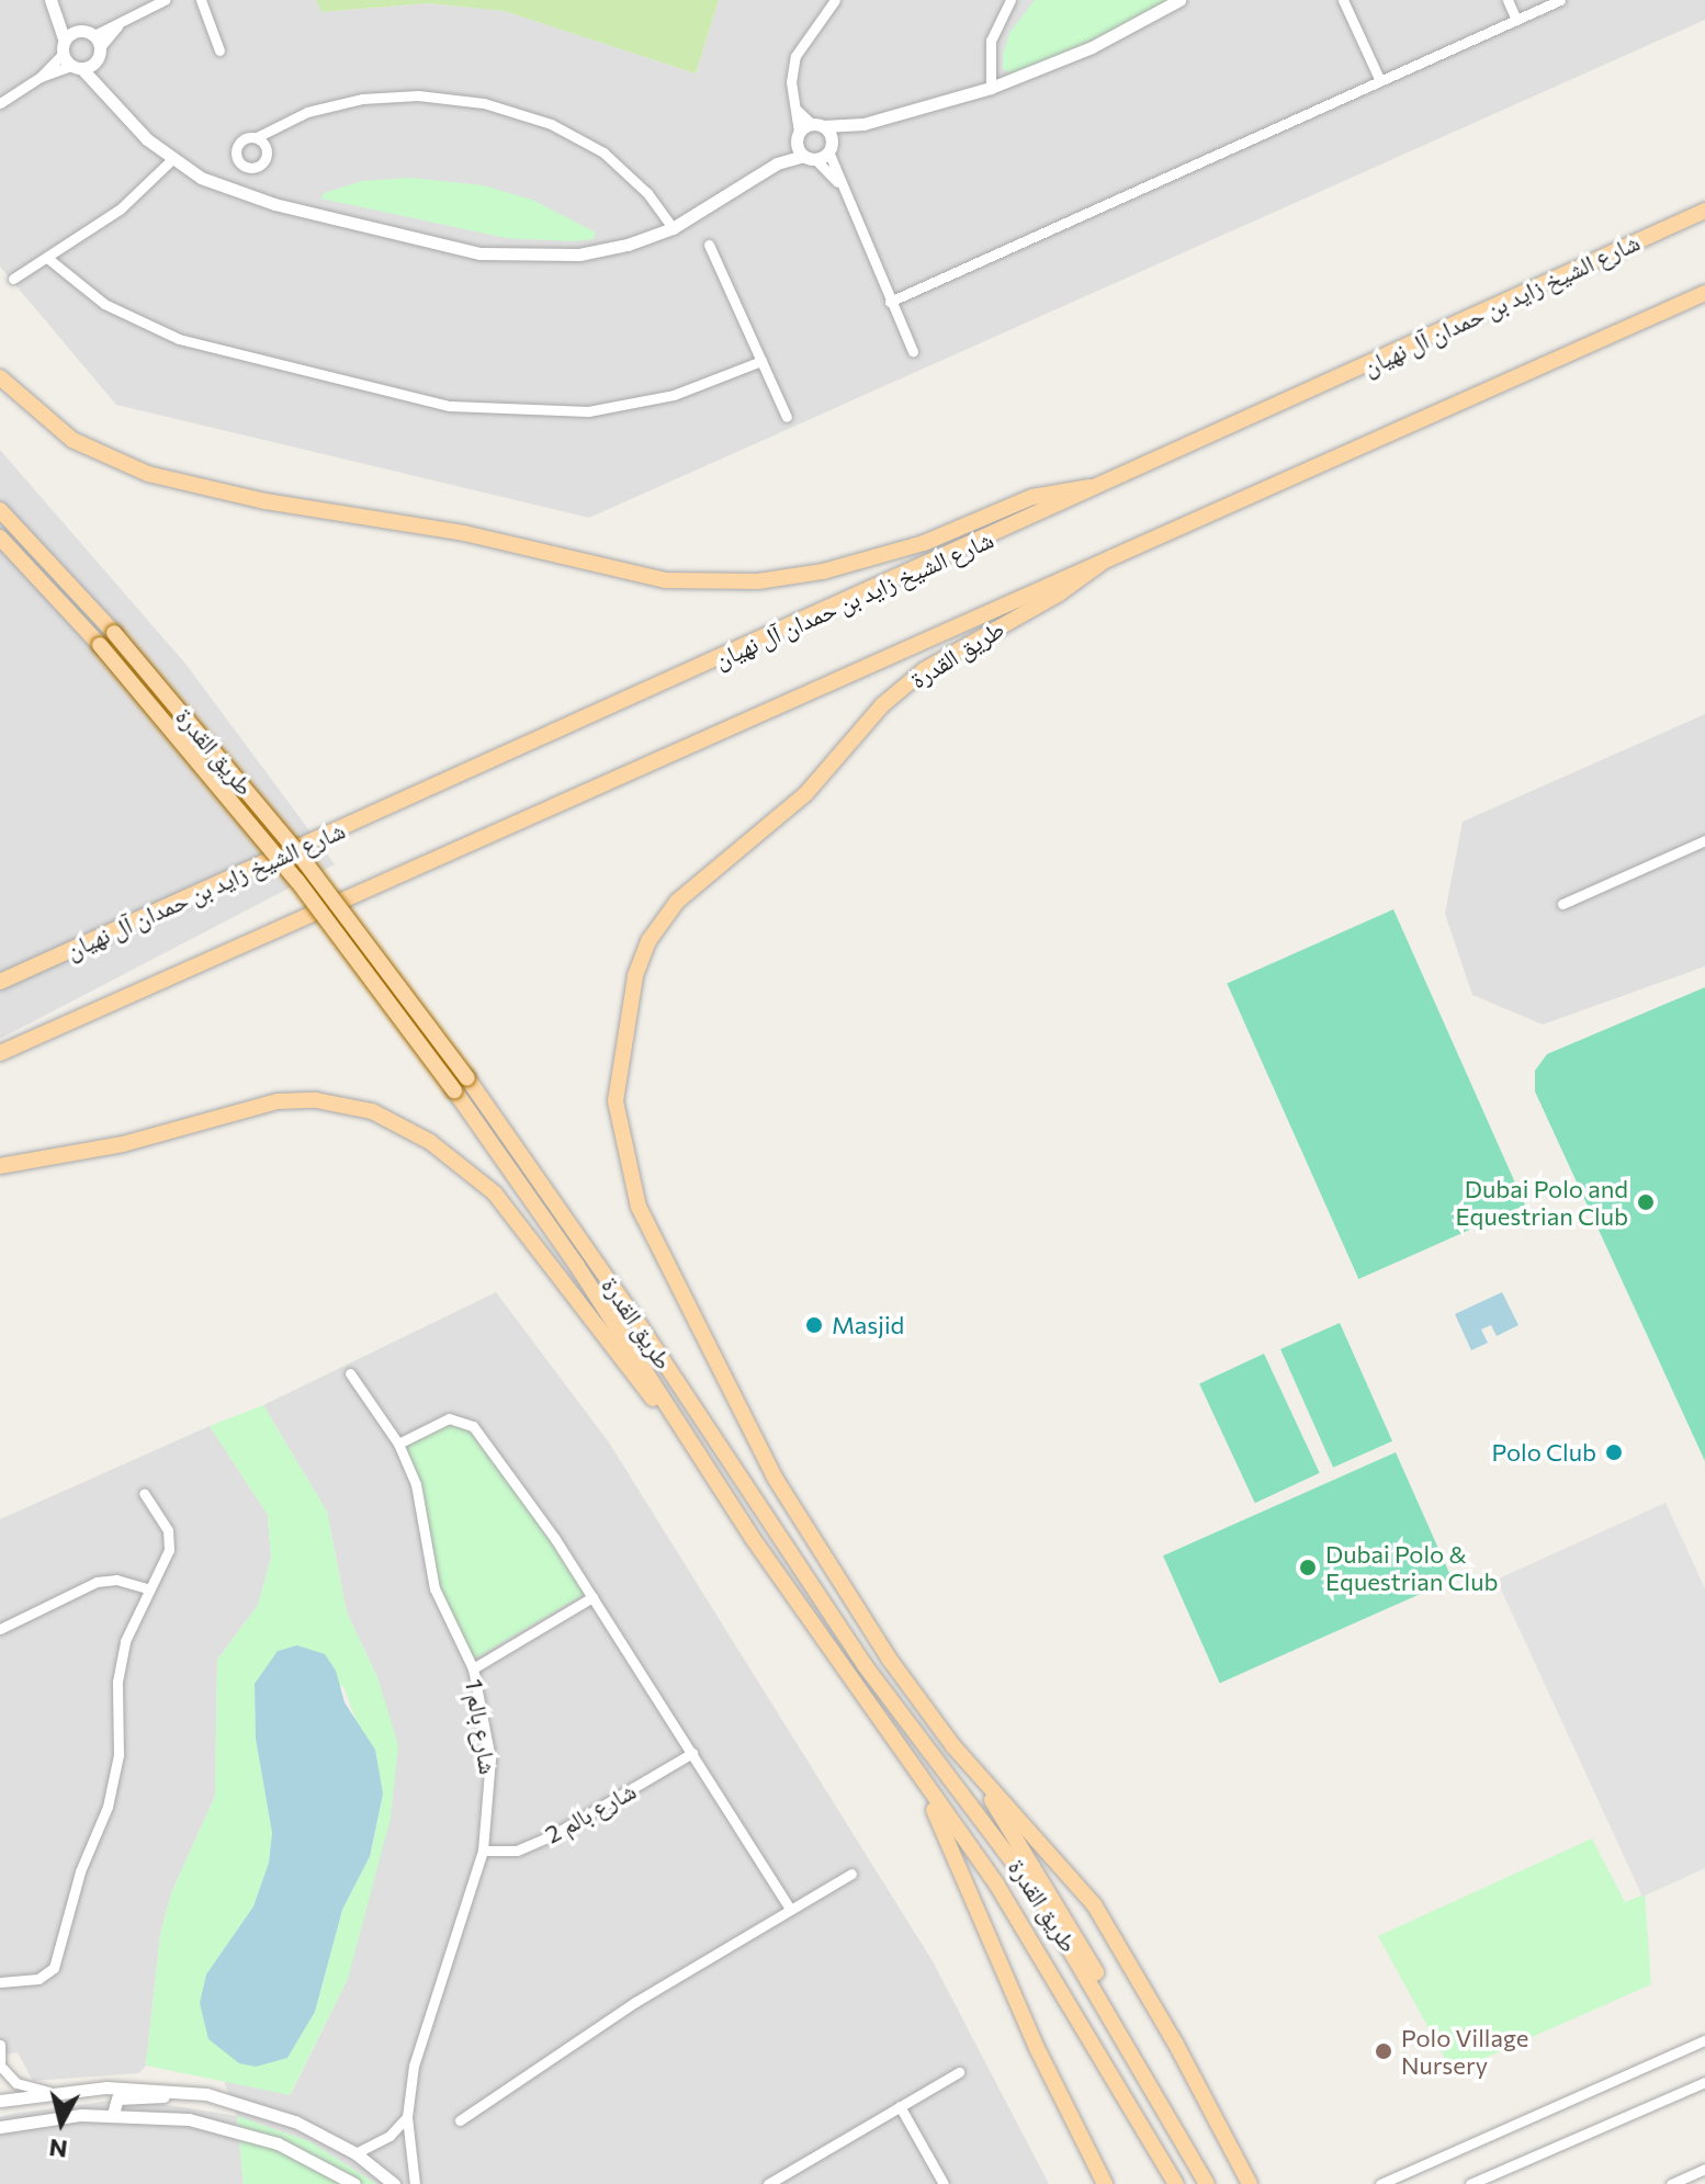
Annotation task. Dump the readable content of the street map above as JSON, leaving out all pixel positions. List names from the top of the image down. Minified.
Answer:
{"streets":{"main road":["شارع الشيخ زايد بن حمدان آل نهيان","طريق القدرة"],"street":["شارع بالم 1","شارع بالم 2"]},"crossings":[["شارع بالم 1","شارع بالم 2"]],"places":["Dubai Polo and Equestrian Club","Masjid","Polo Club","Dubai Polo & Equestrian Club","Polo Village Nursery"],"north":"bottom"}
